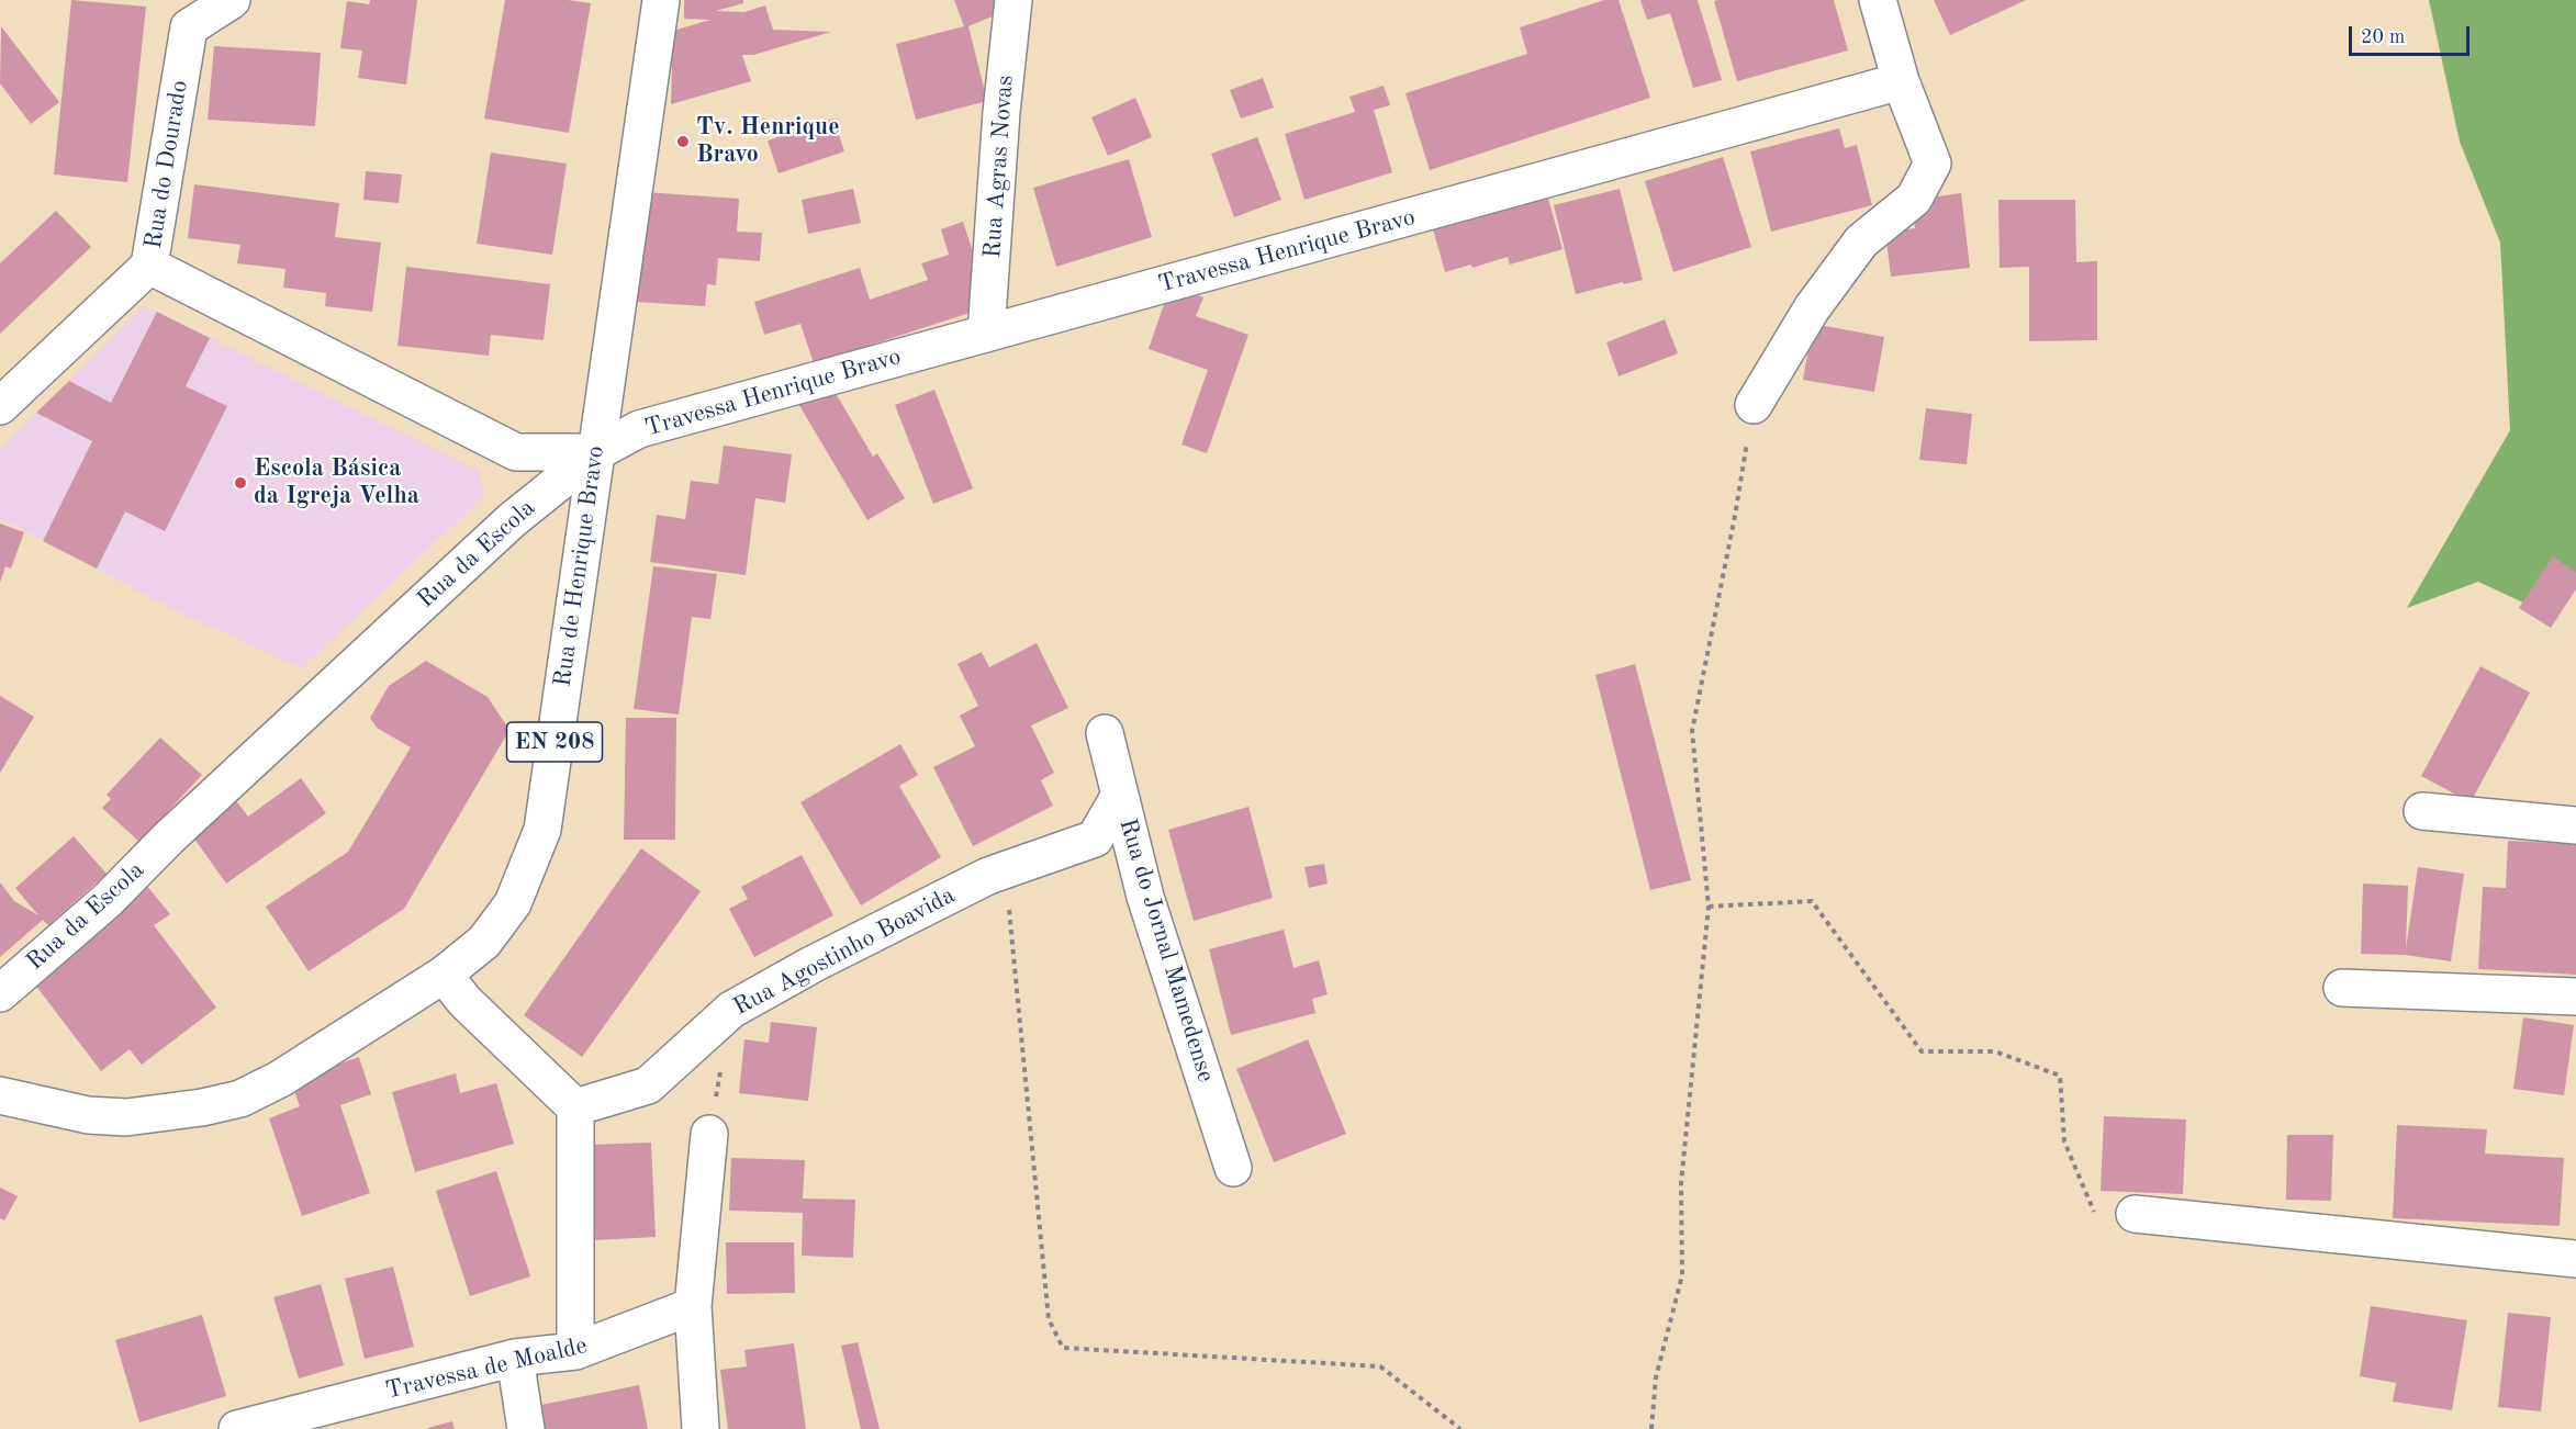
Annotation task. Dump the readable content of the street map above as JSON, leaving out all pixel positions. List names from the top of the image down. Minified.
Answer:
{"streets":{"street":["Rua do Dourado","Rua Agras Novas","Travessa Henrique Bravo","Rua da Escola","Rua de Henrique Bravo","EN 208","Rua do Jornal Mamedense","Rua Agostinho Boavida","Travessa de Moalde"]},"crossings":[["Rua Agras Novas","Travessa Henrique Bravo"],["Travessa Henrique Bravo","Rua da Escola"],["Travessa Henrique Bravo","Rua de Henrique Bravo"],["Rua da Escola","Rua de Henrique Bravo"],["Rua do Jornal Mamedense","Rua Agostinho Boavida"]],"places":["Tv. Henrique Bravo","Escola Básica da Igreja Velha"],"scale_bar":"20 m"}
